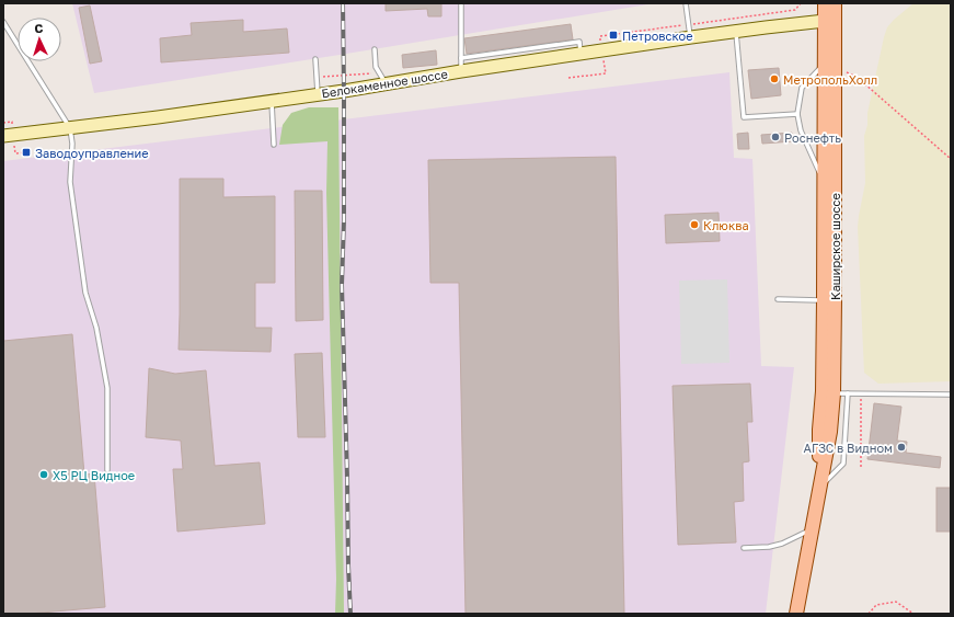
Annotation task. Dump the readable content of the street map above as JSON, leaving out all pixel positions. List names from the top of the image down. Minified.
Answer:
{"streets":{"main road":["Белокаменное шоссе","Каширское шоссе"]},"crossings":[["Белокаменное шоссе","Каширское шоссе"]],"places":{"transit":["Петровское","Заводоуправление"],"other":["МетропольХолл","Роснефть","Клюква","АГЗС в Видном","X5 РЦ Видное"]},"north":"top"}
